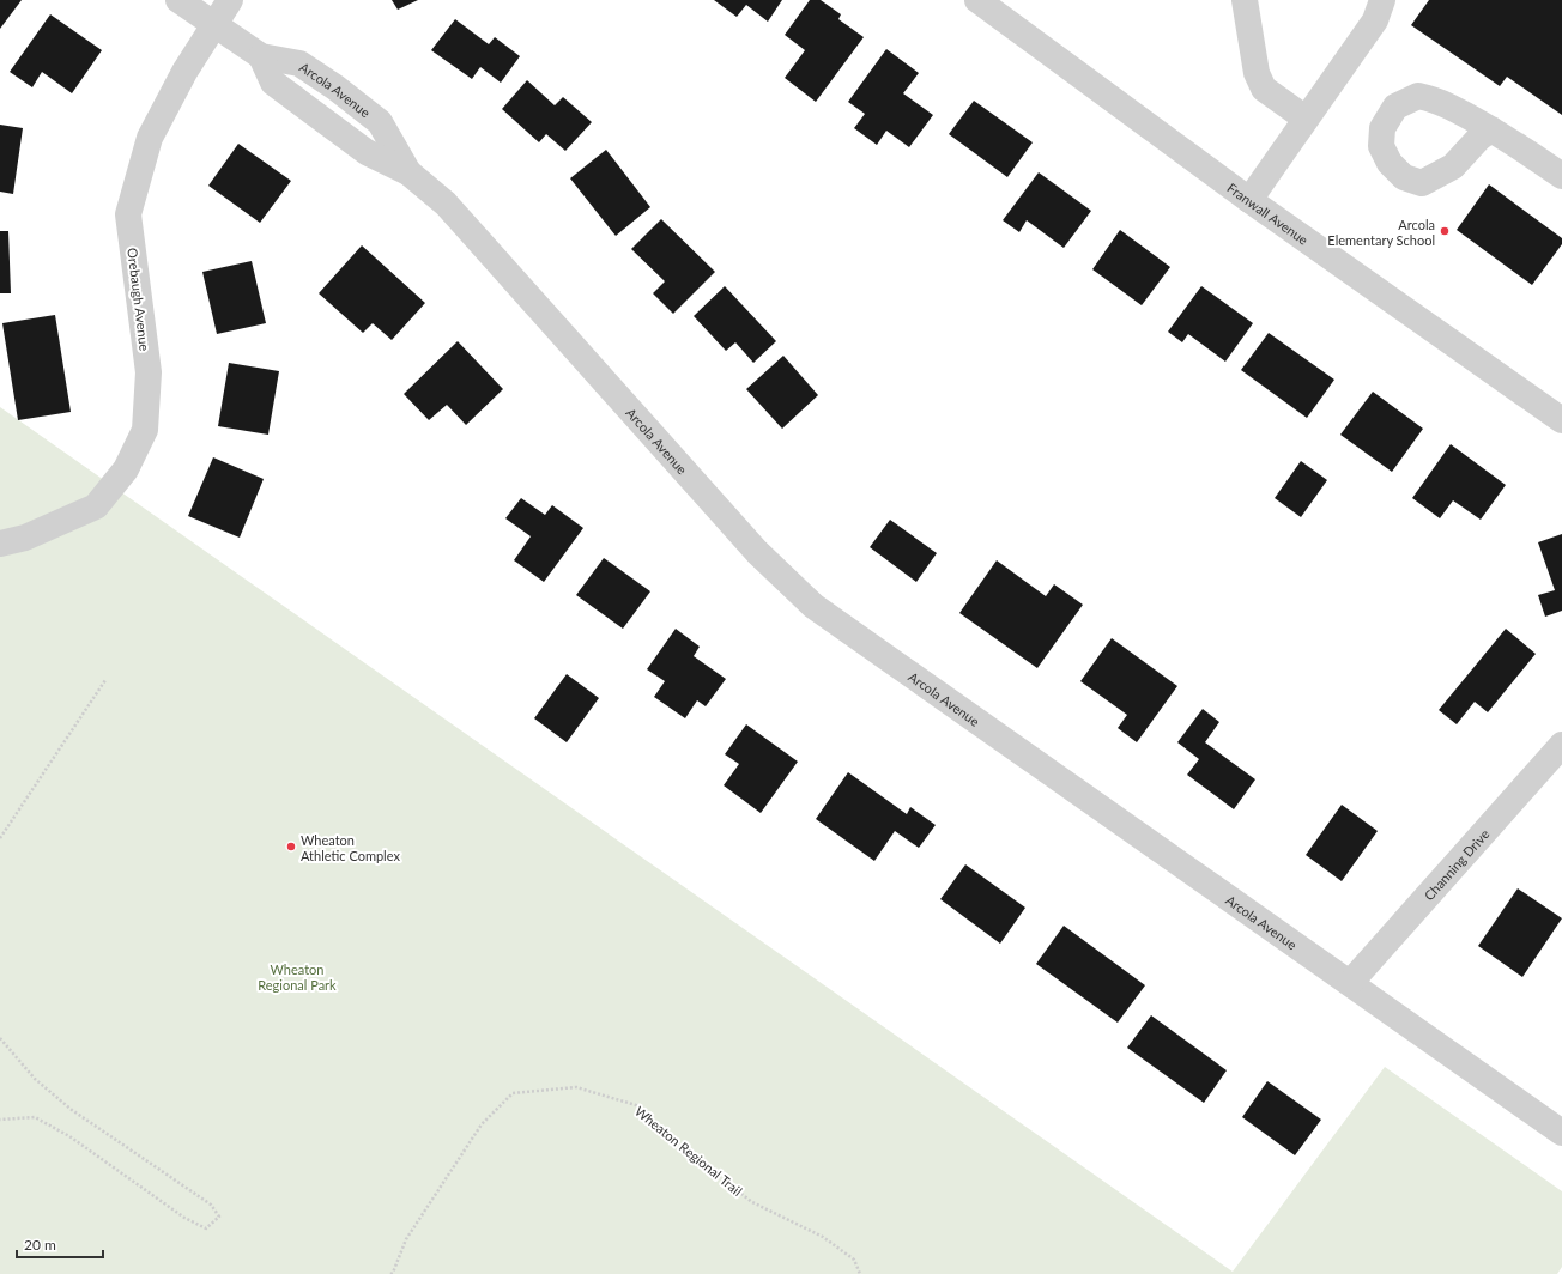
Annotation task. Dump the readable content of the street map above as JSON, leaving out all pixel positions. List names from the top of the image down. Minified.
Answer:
{"streets":{"street":["Arcola Avenue","Franwall Avenue","Orebaugh Avenue","Channing Drive"],"path":["Wheaton Regional Trail"]},"crossings":[["Arcola Avenue","Orebaugh Avenue"],["Arcola Avenue","Channing Drive"]],"parks":["Wheaton Regional Park"],"places":["Arcola Elementary School","Wheaton Athletic Complex"],"scale_bar":"20 m"}
